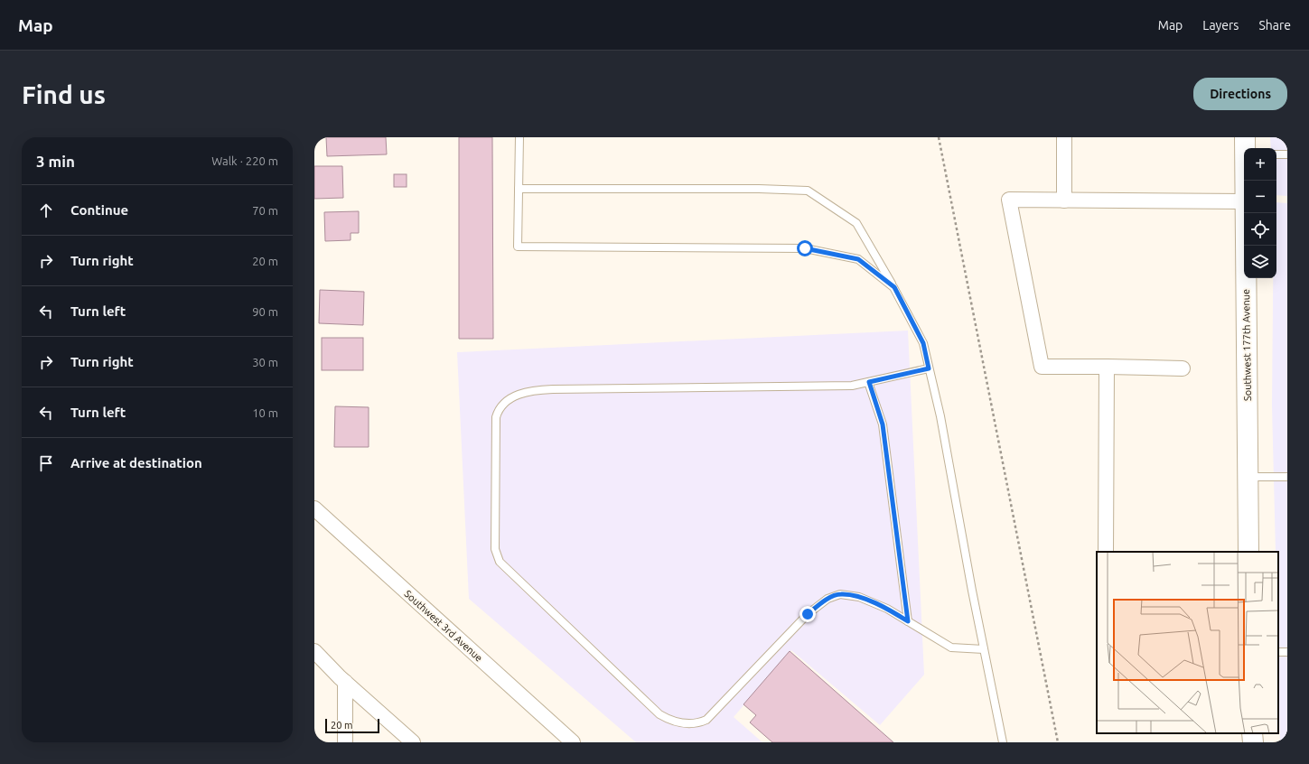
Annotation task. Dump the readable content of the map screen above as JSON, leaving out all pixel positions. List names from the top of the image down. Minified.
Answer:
{"streets":{"main road":["Southwest 177th Avenue"],"street":["Southwest 3rd Avenue"]},"scale_bar":"20 m","page":{"header":"Map","nav":["Map","Layers","Share"],"buttons":"Directions","title":"Find us","heading":["3 min","Walk · 220 m"],"map_buttons":["+","−"],"list":[["Continue","70 m"],["Turn right","20 m"],["Turn left","90 m"],["Turn right","30 m"],["Turn left","10 m"],"Arrive at destination"],"scale":"20 m"}}
